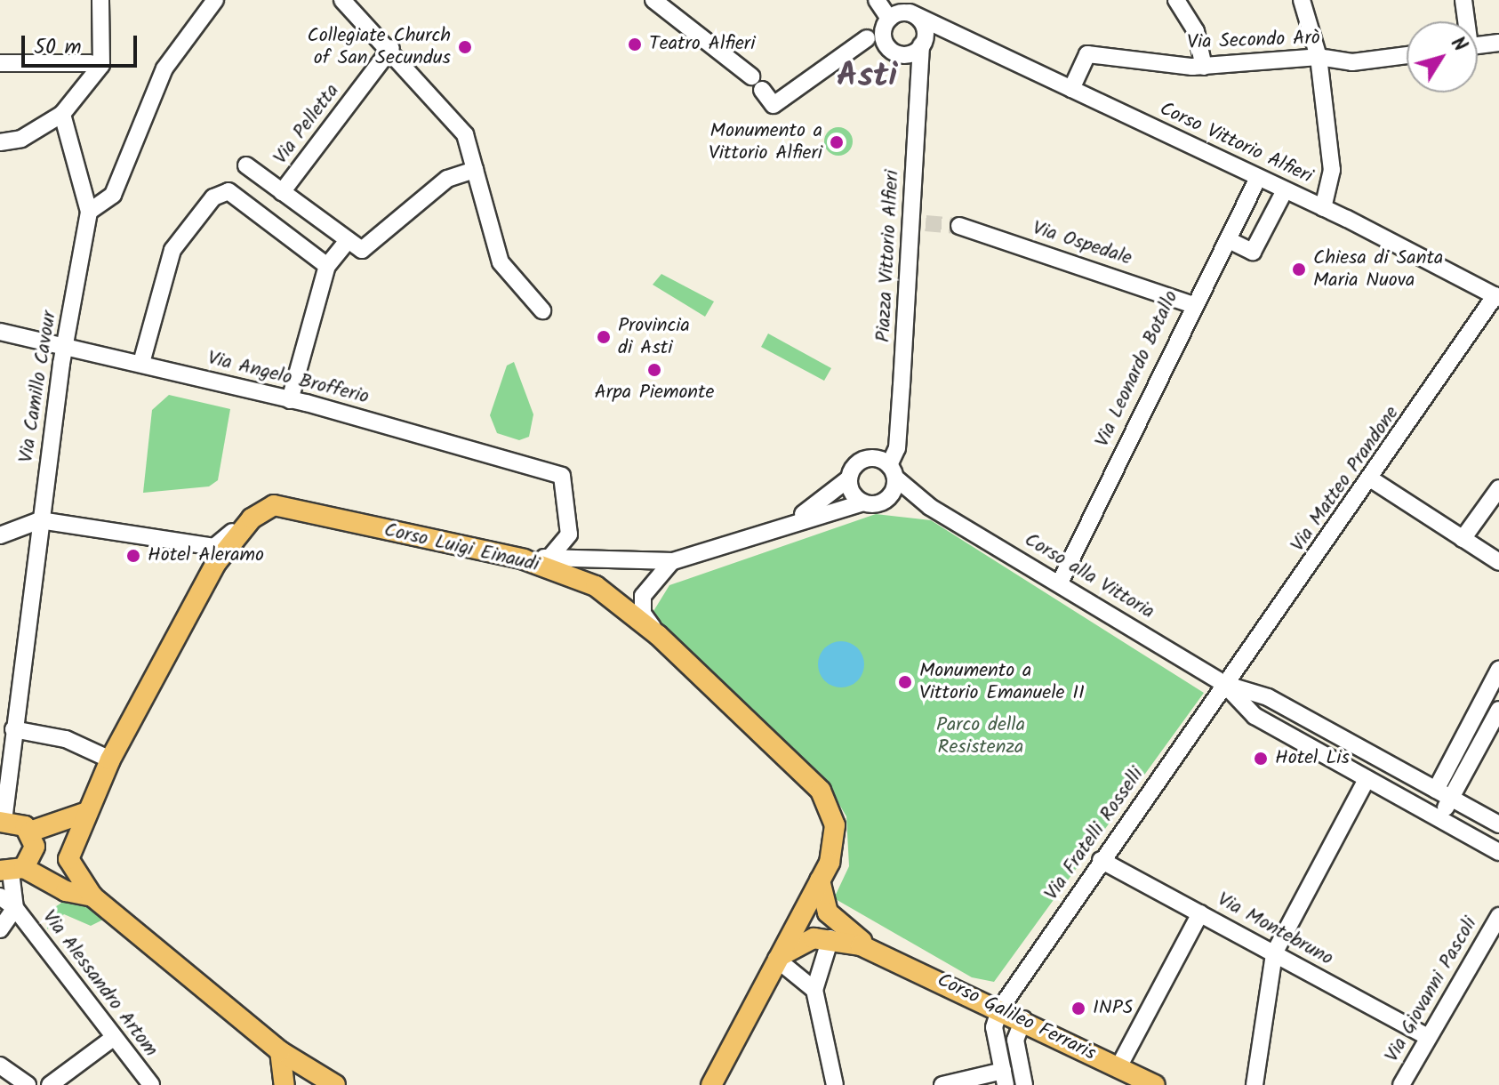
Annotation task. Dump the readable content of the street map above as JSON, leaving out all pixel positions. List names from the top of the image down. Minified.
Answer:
{"streets":{"main road":["Corso Luigi Einaudi","Corso Galileo Ferraris"],"street":["Via Secondo Arò","Via Pelletta","Corso Vittorio Alfieri","Via Ospedale","Piazza Vittorio Alfieri","Via Leonardo Botallo","Via Angelo Brofferio","Via Camillo Cavour","Via Matteo Prandone","Corso alla Vittoria","Via Fratelli Rosselli","Via Montebruno","Via Alessandro Artom","Via Giovanni Pascoli"]},"crossings":[["Via Secondo Arò","Corso Vittorio Alfieri"],["Corso Vittorio Alfieri","Via Leonardo Botallo"],["Corso Vittorio Alfieri","Via Matteo Prandone"],["Via Ospedale","Via Leonardo Botallo"],["Piazza Vittorio Alfieri","Corso alla Vittoria"],["Via Leonardo Botallo","Corso alla Vittoria"],["Via Angelo Brofferio","Via Camillo Cavour"],["Via Angelo Brofferio","Corso alla Vittoria"],["Via Matteo Prandone","Corso alla Vittoria"],["Via Matteo Prandone","Via Fratelli Rosselli"],["Corso Luigi Einaudi","Corso alla Vittoria"],["Corso Luigi Einaudi","Corso Galileo Ferraris"],["Corso alla Vittoria","Via Fratelli Rosselli"],["Via Fratelli Rosselli","Via Montebruno"],["Via Fratelli Rosselli","Corso Galileo Ferraris"],["Via Montebruno","Via Giovanni Pascoli"]],"districts":["Asti"],"parks":["Parco della Resistenza"],"places":["Teatro Alfieri","Collegiate Church of San Secundus","Monumento a Vittorio Alfieri","Chiesa di Santa Maria Nuova","Provincia di Asti","Arpa Piemonte","Hotel Aleramo","Monumento a Vittorio Emanuele II","Hotel Lis","INPS"],"scale_bar":"50 m","north":"top right"}
